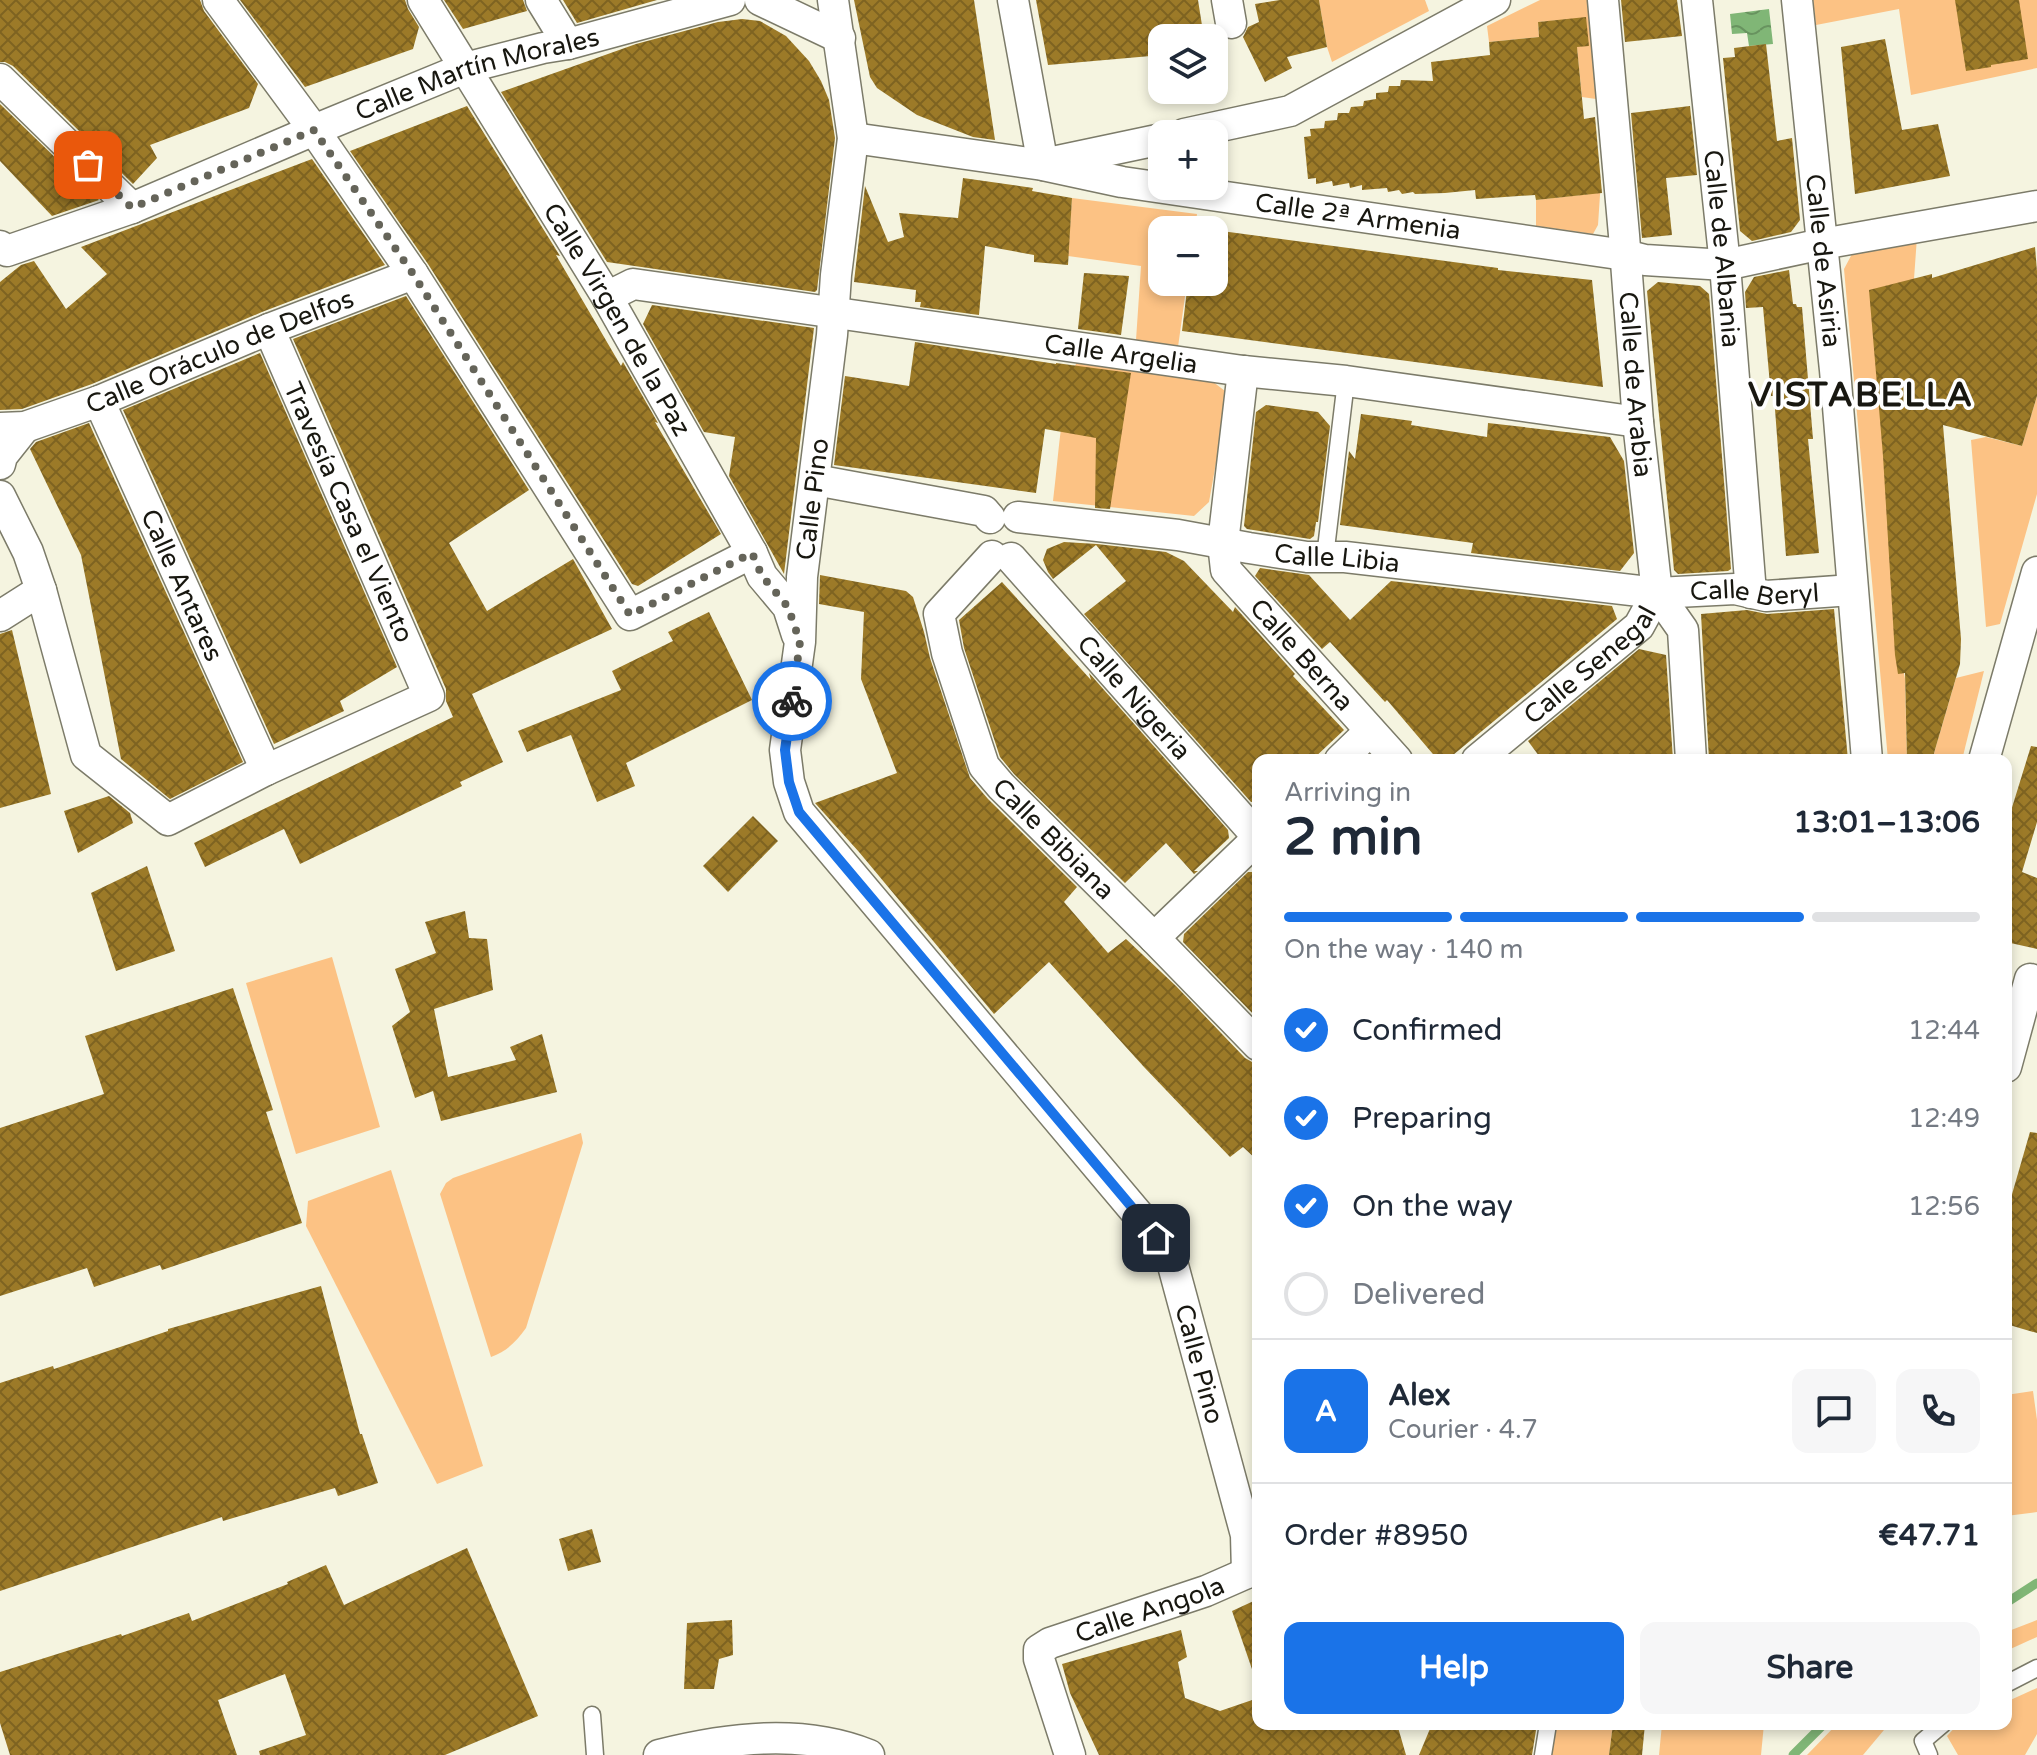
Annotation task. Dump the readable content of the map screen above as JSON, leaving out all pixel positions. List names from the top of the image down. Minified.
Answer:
{"streets":{"street":["Calle Martín Morales","Calle 2ª Armenia","Calle de Albania","Calle de Asiria","Calle Virgen de la Paz","Calle Oráculo de Delfos","Calle Argelia","Calle de Arabia","Calle Pino","Travesía Casa el Viento","Calle Libia","Calle Antares","Calle Beryl","Calle Berna","Calle Senegal","Calle Nigeria","Calle Bibiana","Calle Angola"]},"crossings":[["Calle Martín Morales","Calle Virgen de la Paz"],["Calle 2ª Armenia","Calle de Albania"],["Calle 2ª Armenia","Calle de Asiria"],["Calle 2ª Armenia","Calle de Arabia"],["Calle 2ª Armenia","Calle Pino"],["Calle de Albania","Calle Beryl"],["Calle de Asiria","Calle Beryl"],["Calle Virgen de la Paz","Calle Argelia"],["Calle Virgen de la Paz","Calle Pino"],["Calle Oráculo de Delfos","Travesía Casa el Viento"],["Calle Oráculo de Delfos","Calle Antares"],["Calle Argelia","Calle de Arabia"],["Calle Argelia","Calle Pino"],["Calle de Arabia","Calle Libia"],["Calle de Arabia","Calle Beryl"],["Calle de Arabia","Calle Senegal"],["Calle Pino","Calle Libia"],["Calle Pino","Calle Angola"],["Travesía Casa el Viento","Calle Antares"],["Calle Libia","Calle Beryl"],["Calle Libia","Calle Berna"],["Calle Libia","Calle Senegal"],["Calle Beryl","Calle Senegal"],["Calle Nigeria","Calle Bibiana"]],"districts":["VISTABELLA"],"page":{"map_buttons":["+","−"],"heading":["2 min","Arriving in","13:01–13:06"],"panel":["Alex","Courier · 4.7","Order #8950","€47.71"],"bar":"On the way · 140 m","list":[["Confirmed","12:44"],["Preparing","12:49"],["On the way","12:56"],"Delivered"],"round":"A","buttons":["Help","Share"]}}
